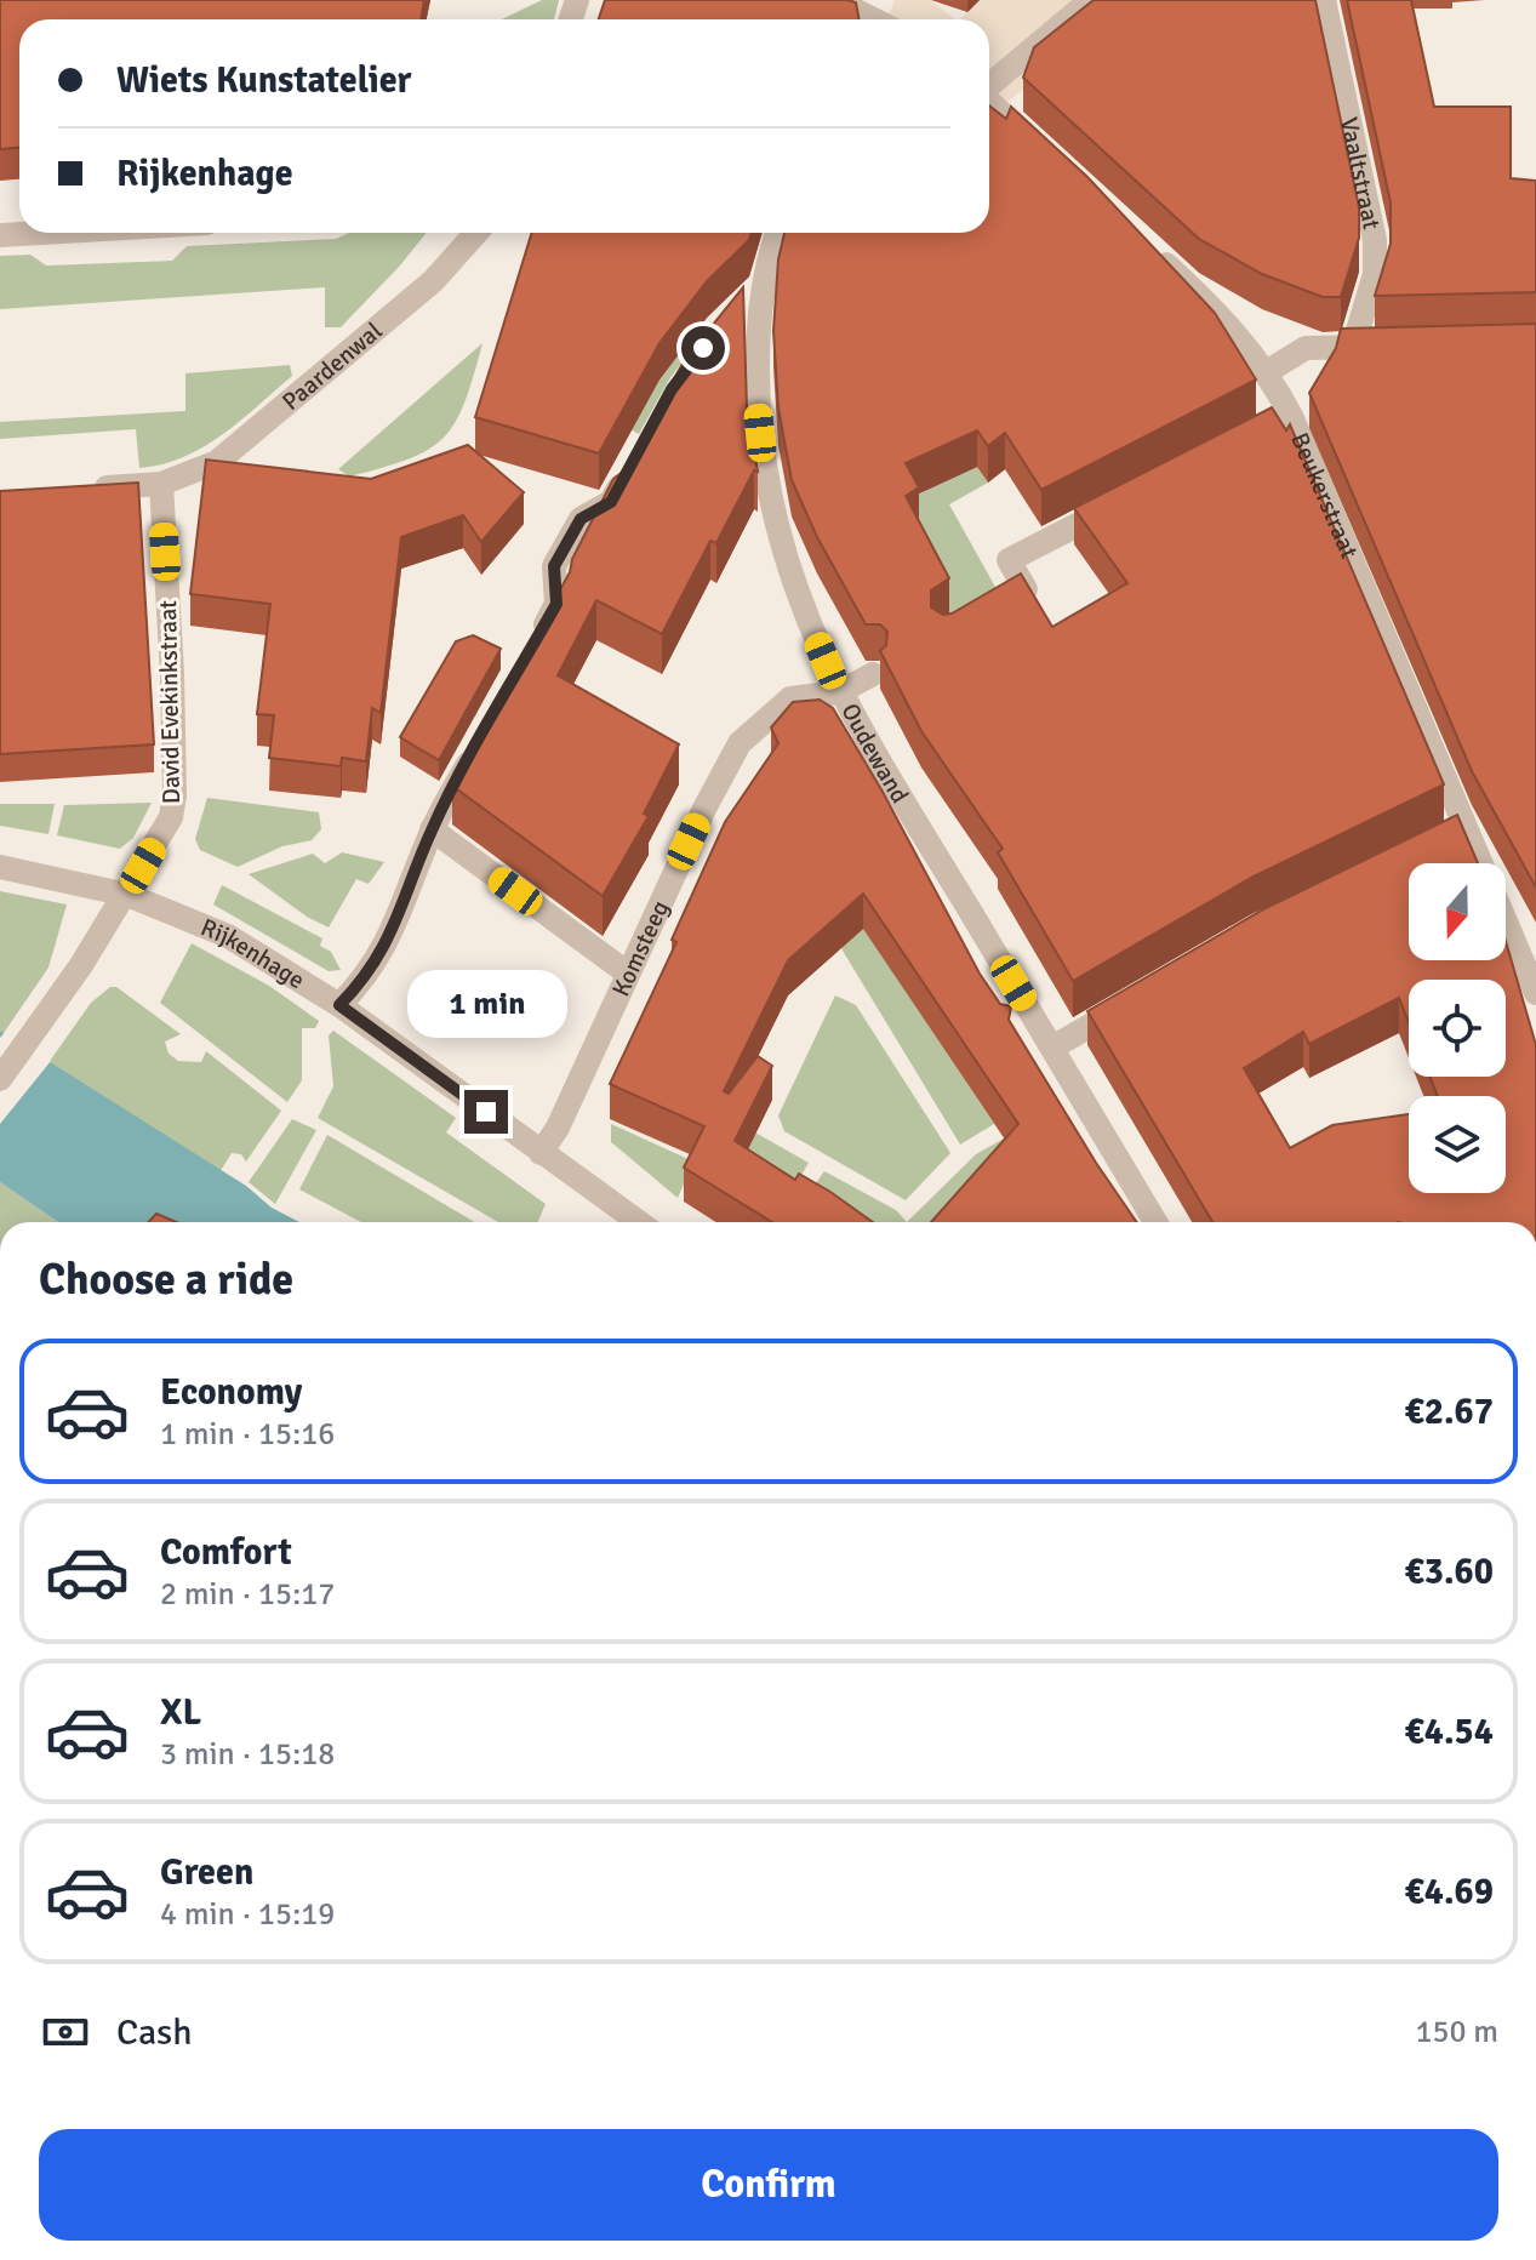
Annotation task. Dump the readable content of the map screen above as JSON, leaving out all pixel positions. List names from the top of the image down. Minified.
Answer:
{"streets":{"street":["Vaaltstraat","Paardenwal","Beukerstraat","David Evekinkstraat","Oudewand","Komsteeg","Rijkenhage"]},"crossings":[["Paardenwal","David Evekinkstraat"],["David Evekinkstraat","Rijkenhage"],["Oudewand","Komsteeg"],["Komsteeg","Rijkenhage"]],"north":"bottom","page":{"banner":["Wiets Kunstatelier","Rijkenhage"],"bubble":"1 min","heading":"Choose a ride","list":[{"name":"Economy","note":"1 min · 15:16","value":"€2.67"},{"name":"Comfort","note":"2 min · 15:17","value":"€3.60"},{"name":"XL","note":"3 min · 15:18","value":"€4.54"},{"name":"Green","note":"4 min · 15:19","value":"€4.69"}],"pay":["Cash","150 m"],"buttons":"Confirm"}}
